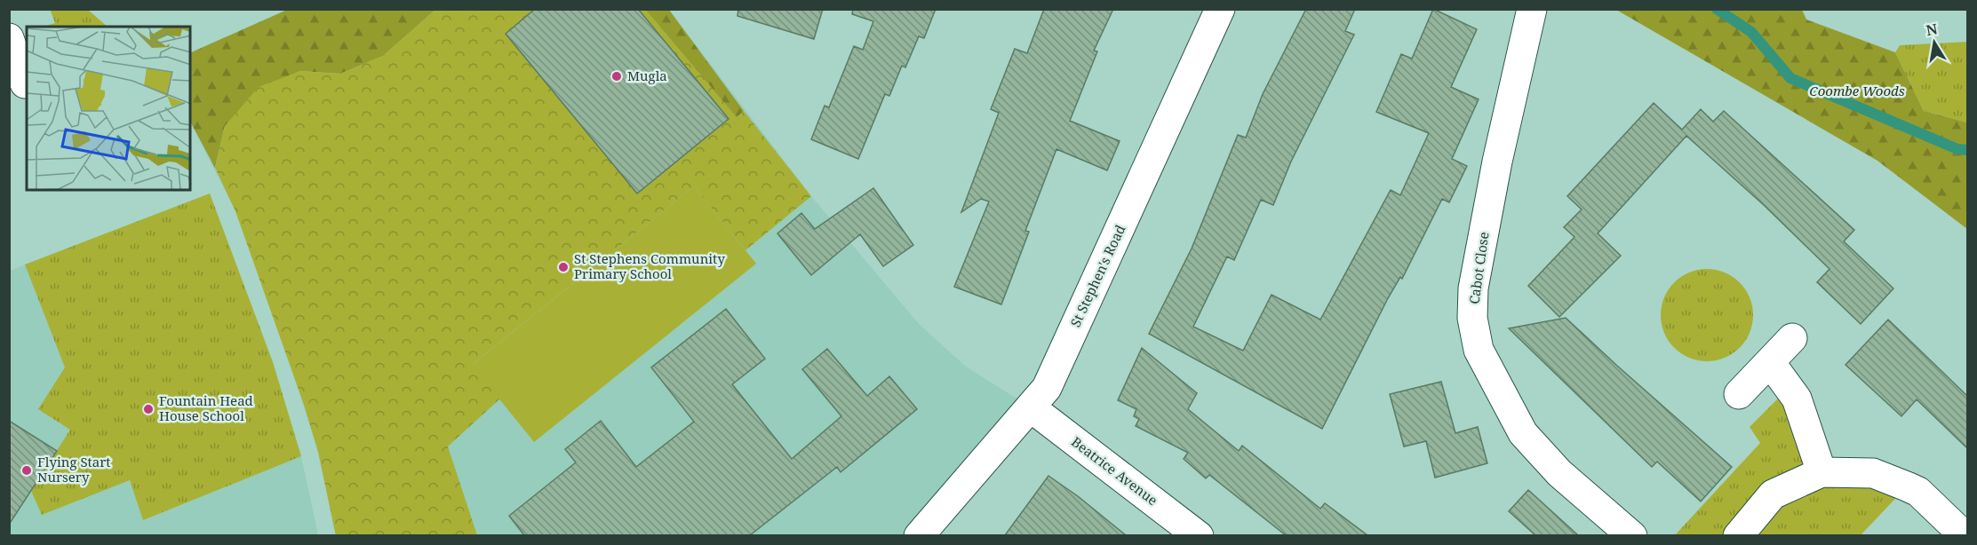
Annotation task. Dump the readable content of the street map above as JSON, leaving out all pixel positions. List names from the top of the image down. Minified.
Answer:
{"streets":{"street":["Cabot Close","St Stephen's Road","Beatrice Avenue"]},"crossings":[["St Stephen's Road","Beatrice Avenue"]],"parks":["Coombe Woods"],"places":["Mugla","St Stephens Community Primary School","Fountain Head House School","Flying Start Nursery"],"north":"top"}
